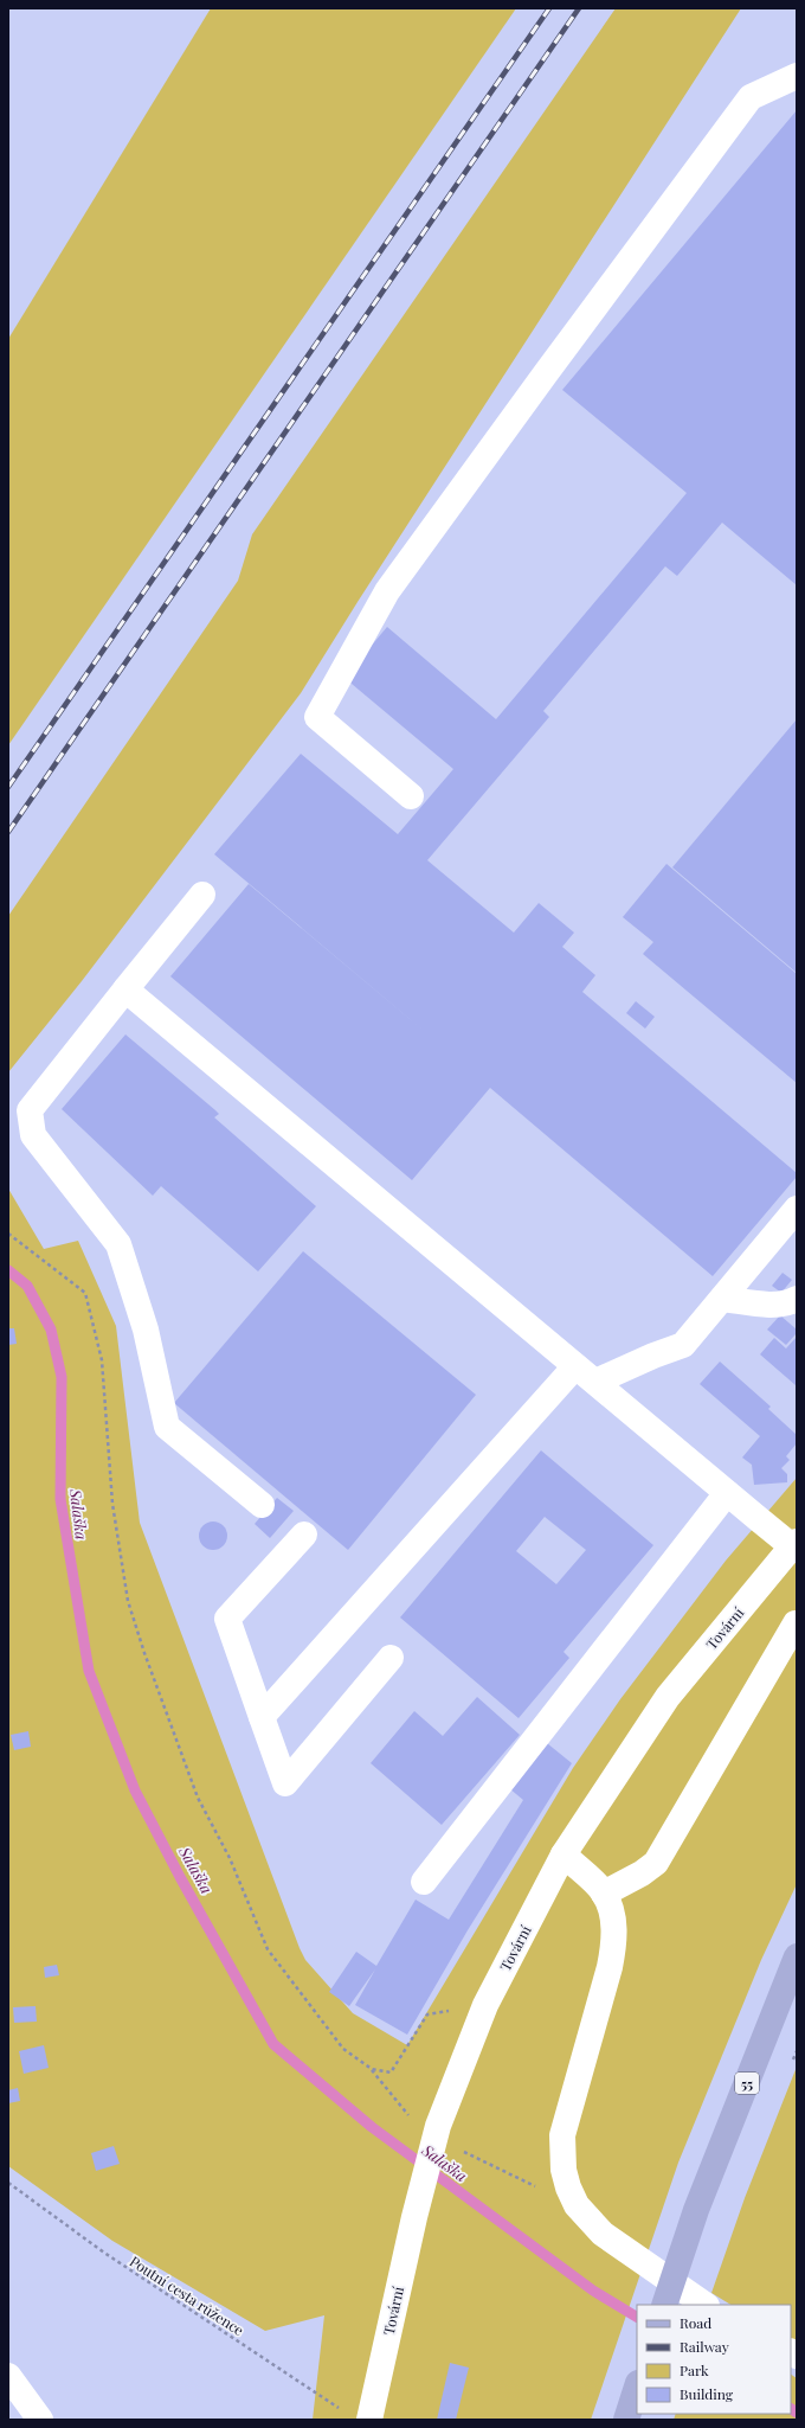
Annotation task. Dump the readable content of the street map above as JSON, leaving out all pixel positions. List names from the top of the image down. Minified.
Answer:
{"streets":{"main road":["55"],"street":["Tovární"],"path":["Poutní cesta růžence"]},"water":["Salaška"],"legend":["Road","Railway","Park","Building"]}
